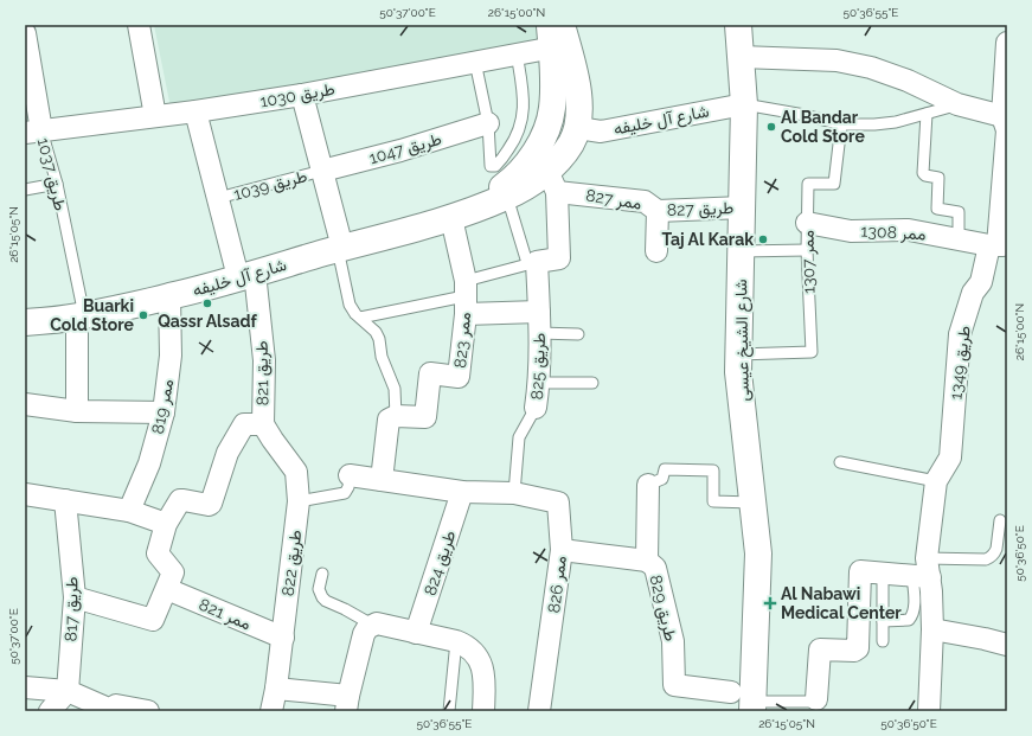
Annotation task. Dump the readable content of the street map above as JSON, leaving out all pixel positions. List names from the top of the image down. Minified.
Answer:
{"streets":{"street":["طريق 1030","شارع آل خليفه","طريق 1047","طريق 1037","طريق 1039","ممر 827","طريق 827","ممر 1308","ممر 823","شارع الشيخ عيسى","طريق 1349","طريق 825","طريق 821","ممر 819","طريق 822","طريق 824","ممر 826","طريق 829","طريق 817","ممر 821"],"lane":["ممر 1307"]},"crossings":[["طريق 1030","شارع آل خليفه"],["طريق 1030","طريق 1037"],["طريق 1030","طريق 1039"],["شارع آل خليفه","طريق 1037"],["شارع آل خليفه","طريق 1039"],["شارع آل خليفه","ممر 827"],["شارع آل خليفه","ممر 823"],["شارع آل خليفه","شارع الشيخ عيسى"],["شارع آل خليفه","طريق 825"],["شارع آل خليفه","طريق 821"],["شارع آل خليفه","ممر 819"],["طريق 1047","طريق 1039"],["طريق 1039","طريق 821"],["ممر 827","طريق 827"],["طريق 827","شارع الشيخ عيسى"],["ممر 1308","ممر 1307"],["ممر 1308","طريق 1349"],["ممر 1307","شارع الشيخ عيسى"],["شارع الشيخ عيسى","طريق 829"],["طريق 825","ممر 826"],["طريق 821","طريق 822"],["طريق 822","ممر 821"],["ممر 826","طريق 829"]],"places":{"other":["Al Bandar Cold Store","Taj Al Karak","Qassr Alsadf","Buarki Cold Store"],"health":["Al Nabawi Medical Center"]},"coordinates":["50°37'00\"E","26°15'00\"N","50°36'55\"E","26°15'05\"N","50°36'50\"E"]}
